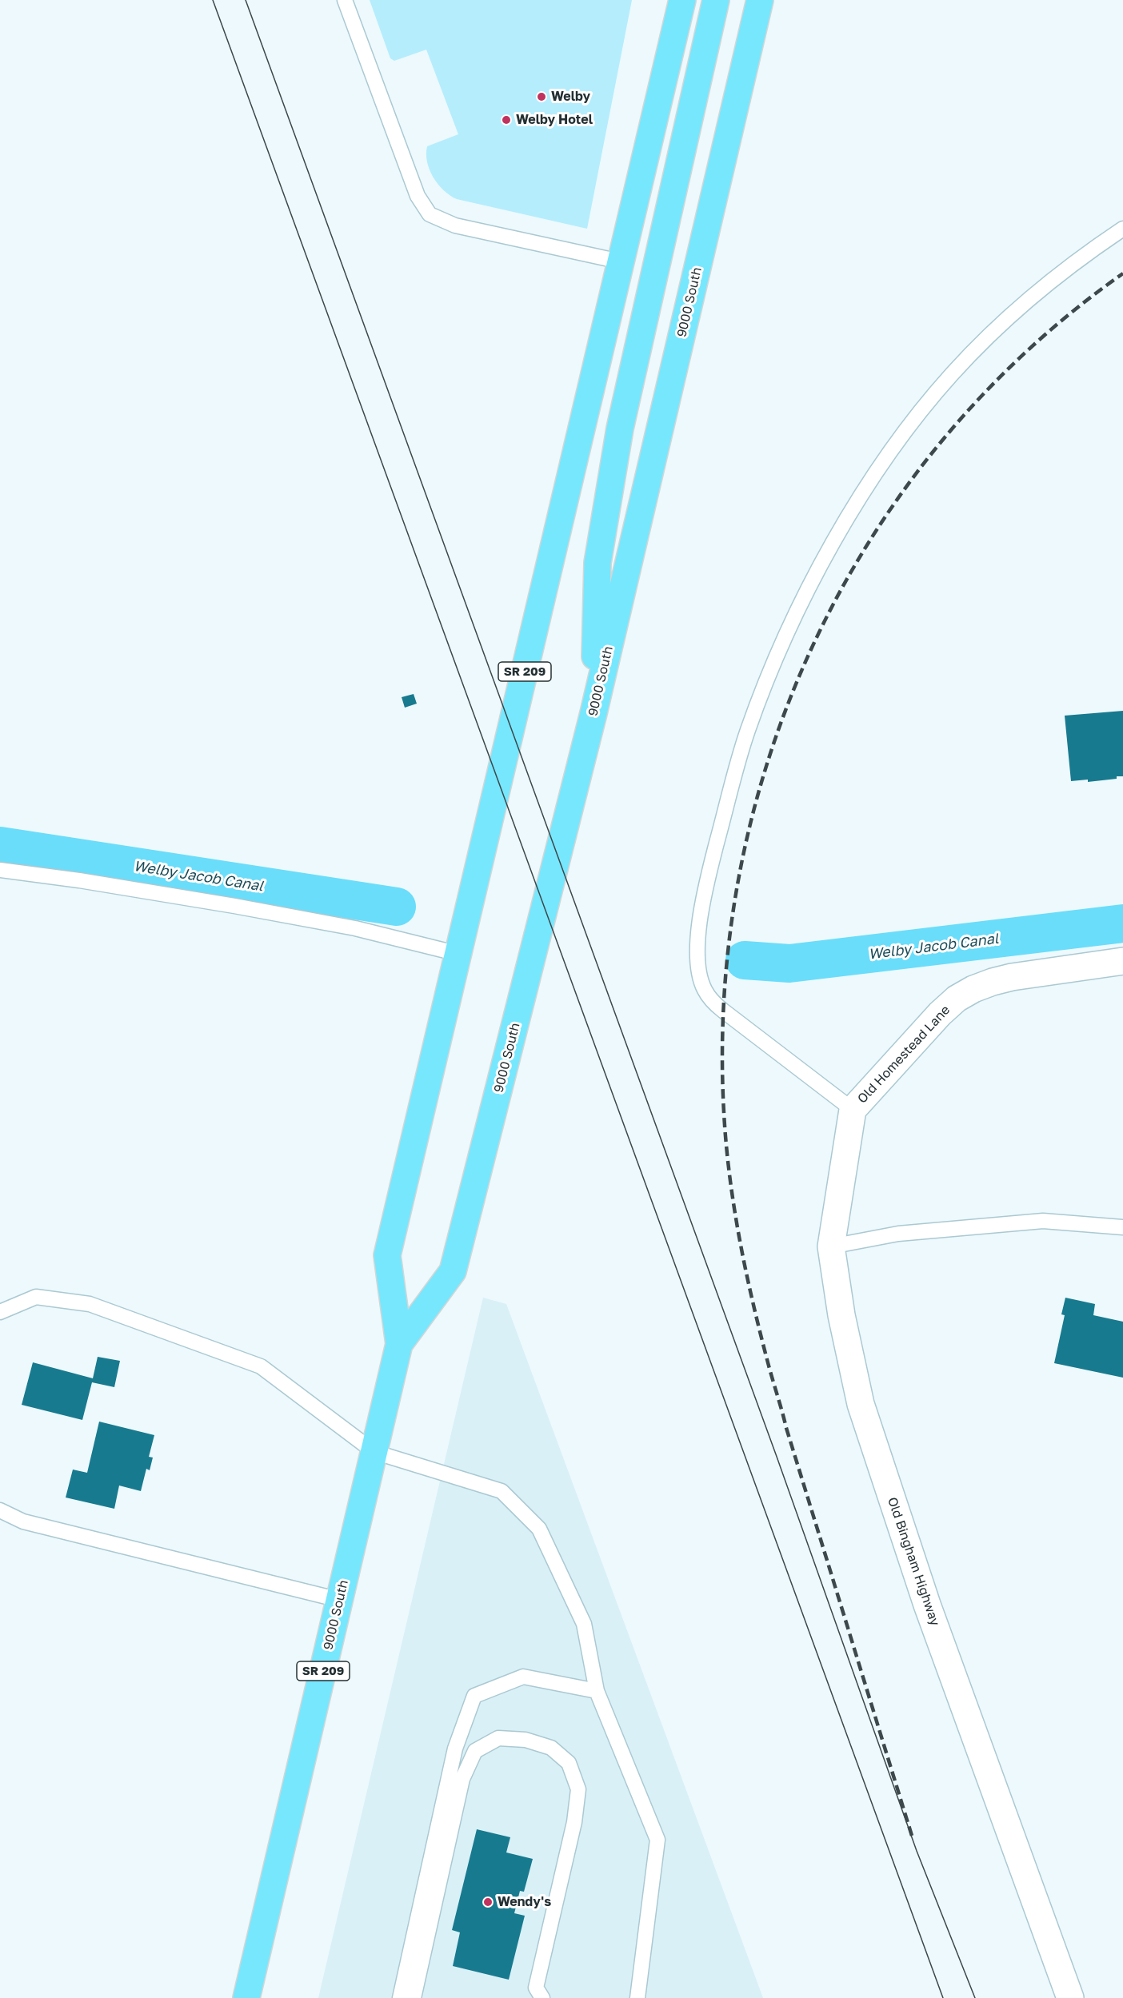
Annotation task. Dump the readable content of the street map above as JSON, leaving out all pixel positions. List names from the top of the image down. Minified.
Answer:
{"streets":{"main road":["9000 South","SR 209"],"street":["Old Homestead Lane","Old Bingham Highway"]},"crossings":[["Old Homestead Lane","Old Bingham Highway"]],"water":["Welby Jacob Canal"],"places":["Welby","Welby Hotel","Wendy's"]}
